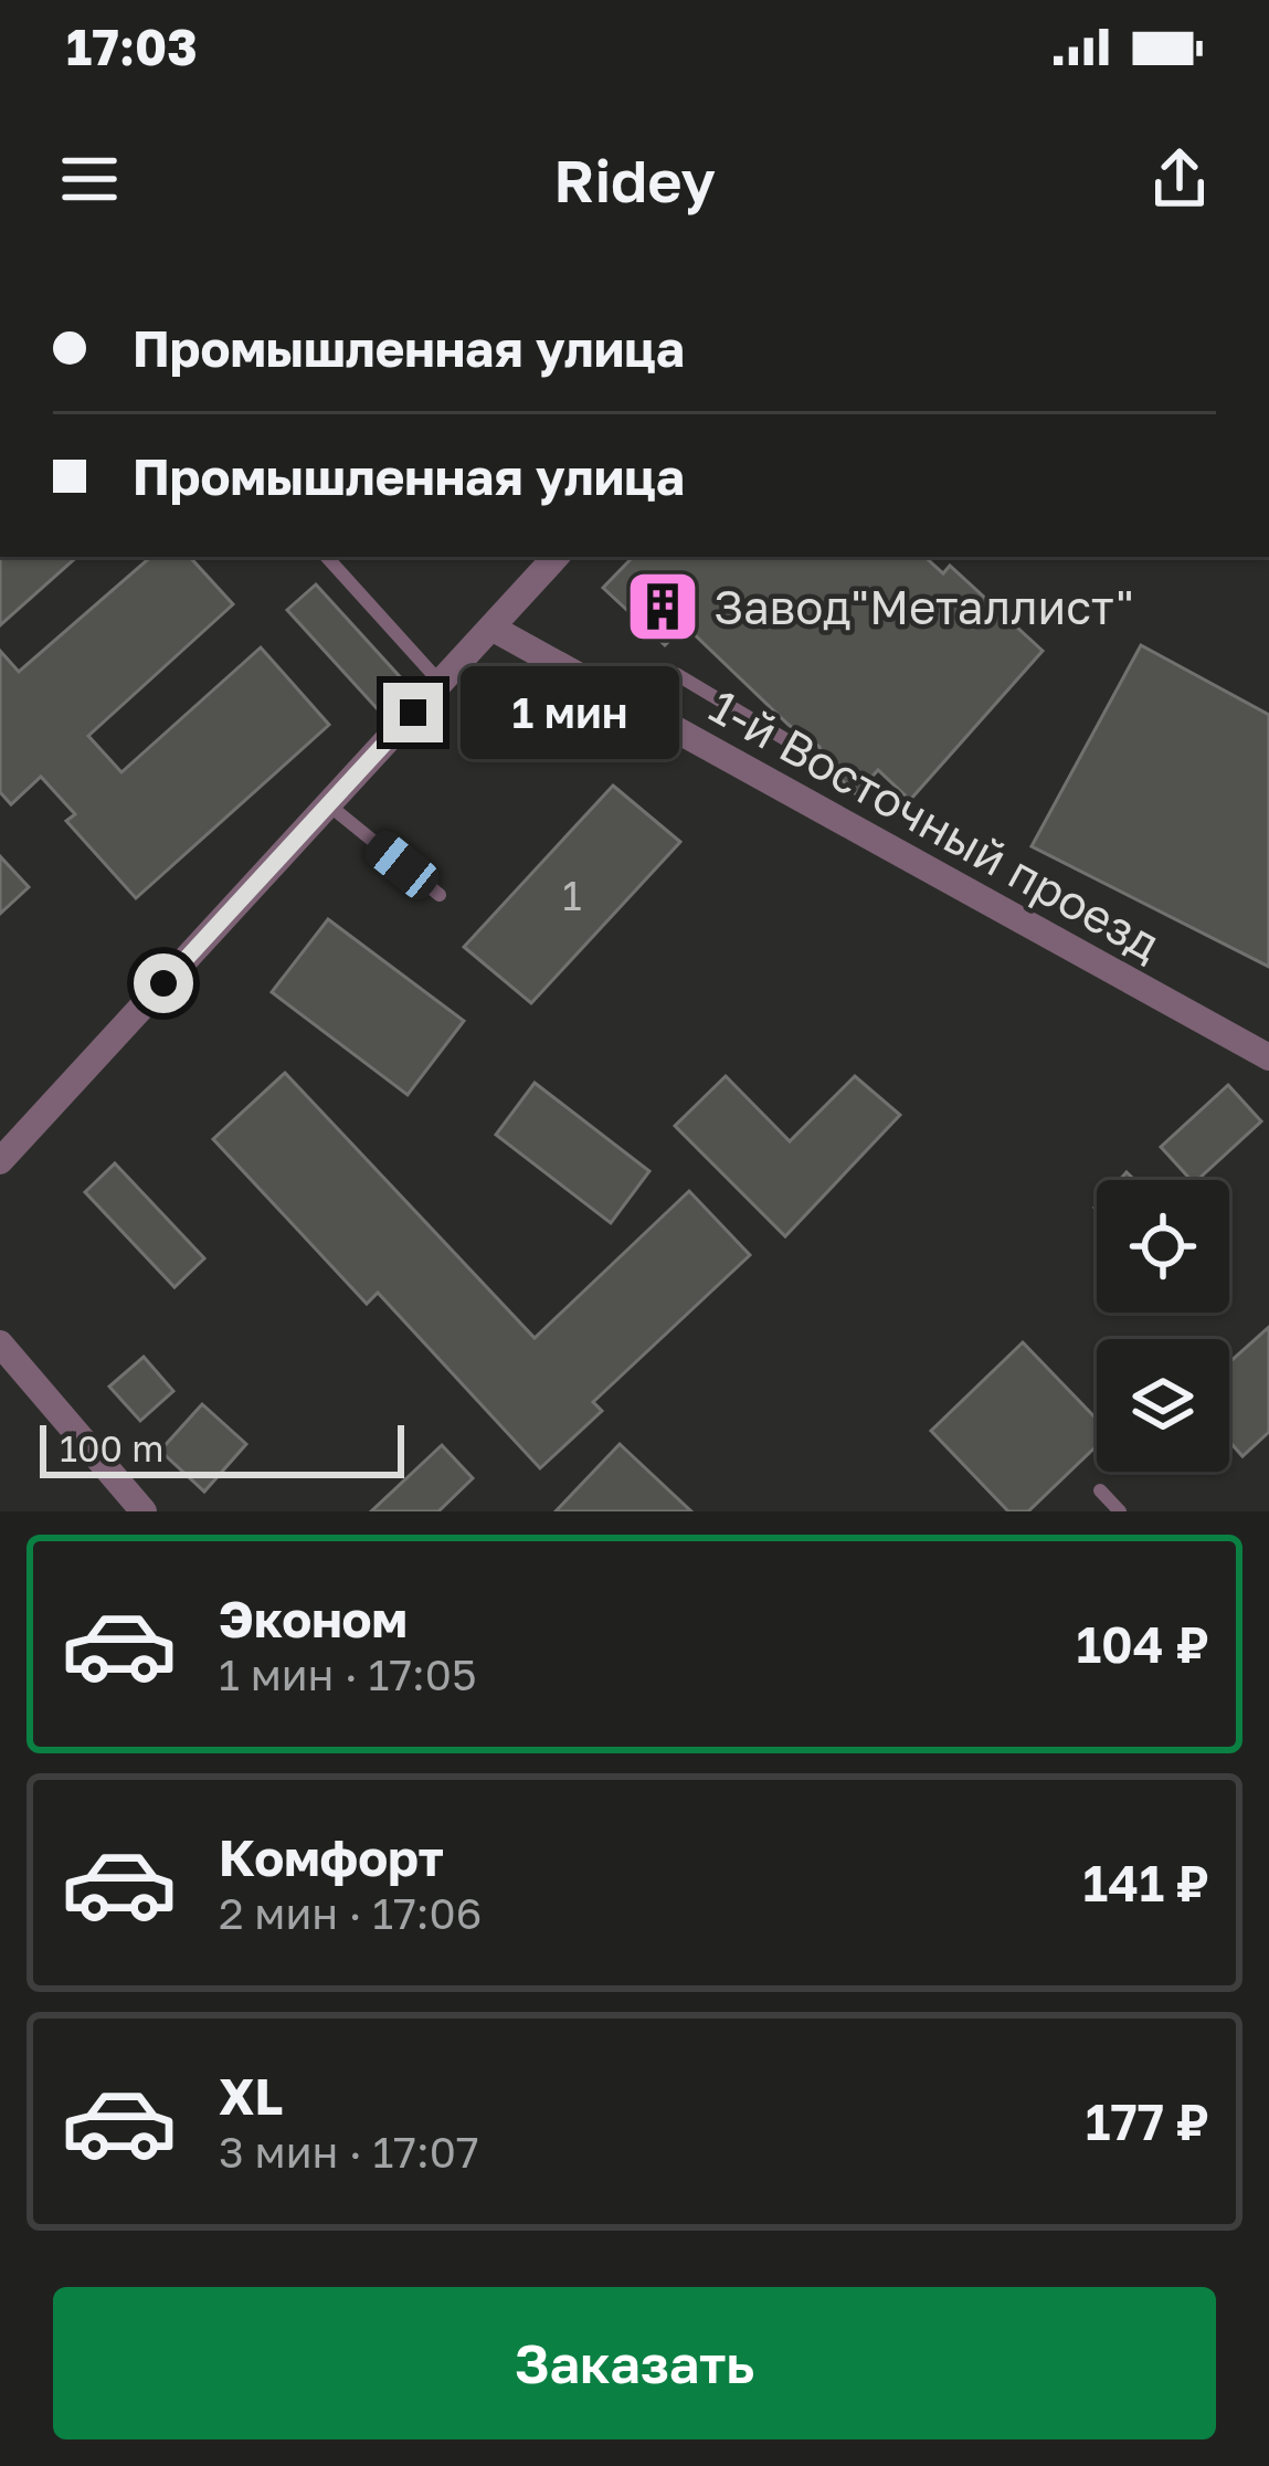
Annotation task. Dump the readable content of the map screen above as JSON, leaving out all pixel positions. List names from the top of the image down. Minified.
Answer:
{"streets":{"street":["1-й Восточный проезд"]},"places":{"building":["Завод\"Металлист\""]},"house_numbers":["1"],"scale_bar":"100 m","page":{"status":"17:03","header":"Ridey","banner":["Промышленная улица","Промышленная улица"],"bubble":"1 мин","scale":"100 m","list":[{"name":"Эконом","note":"1 мин · 17:05","value":"104 ₽"},{"name":"Комфорт","note":"2 мин · 17:06","value":"141 ₽"},{"name":"XL","note":"3 мин · 17:07","value":"177 ₽"}],"buttons":"Заказать"}}
